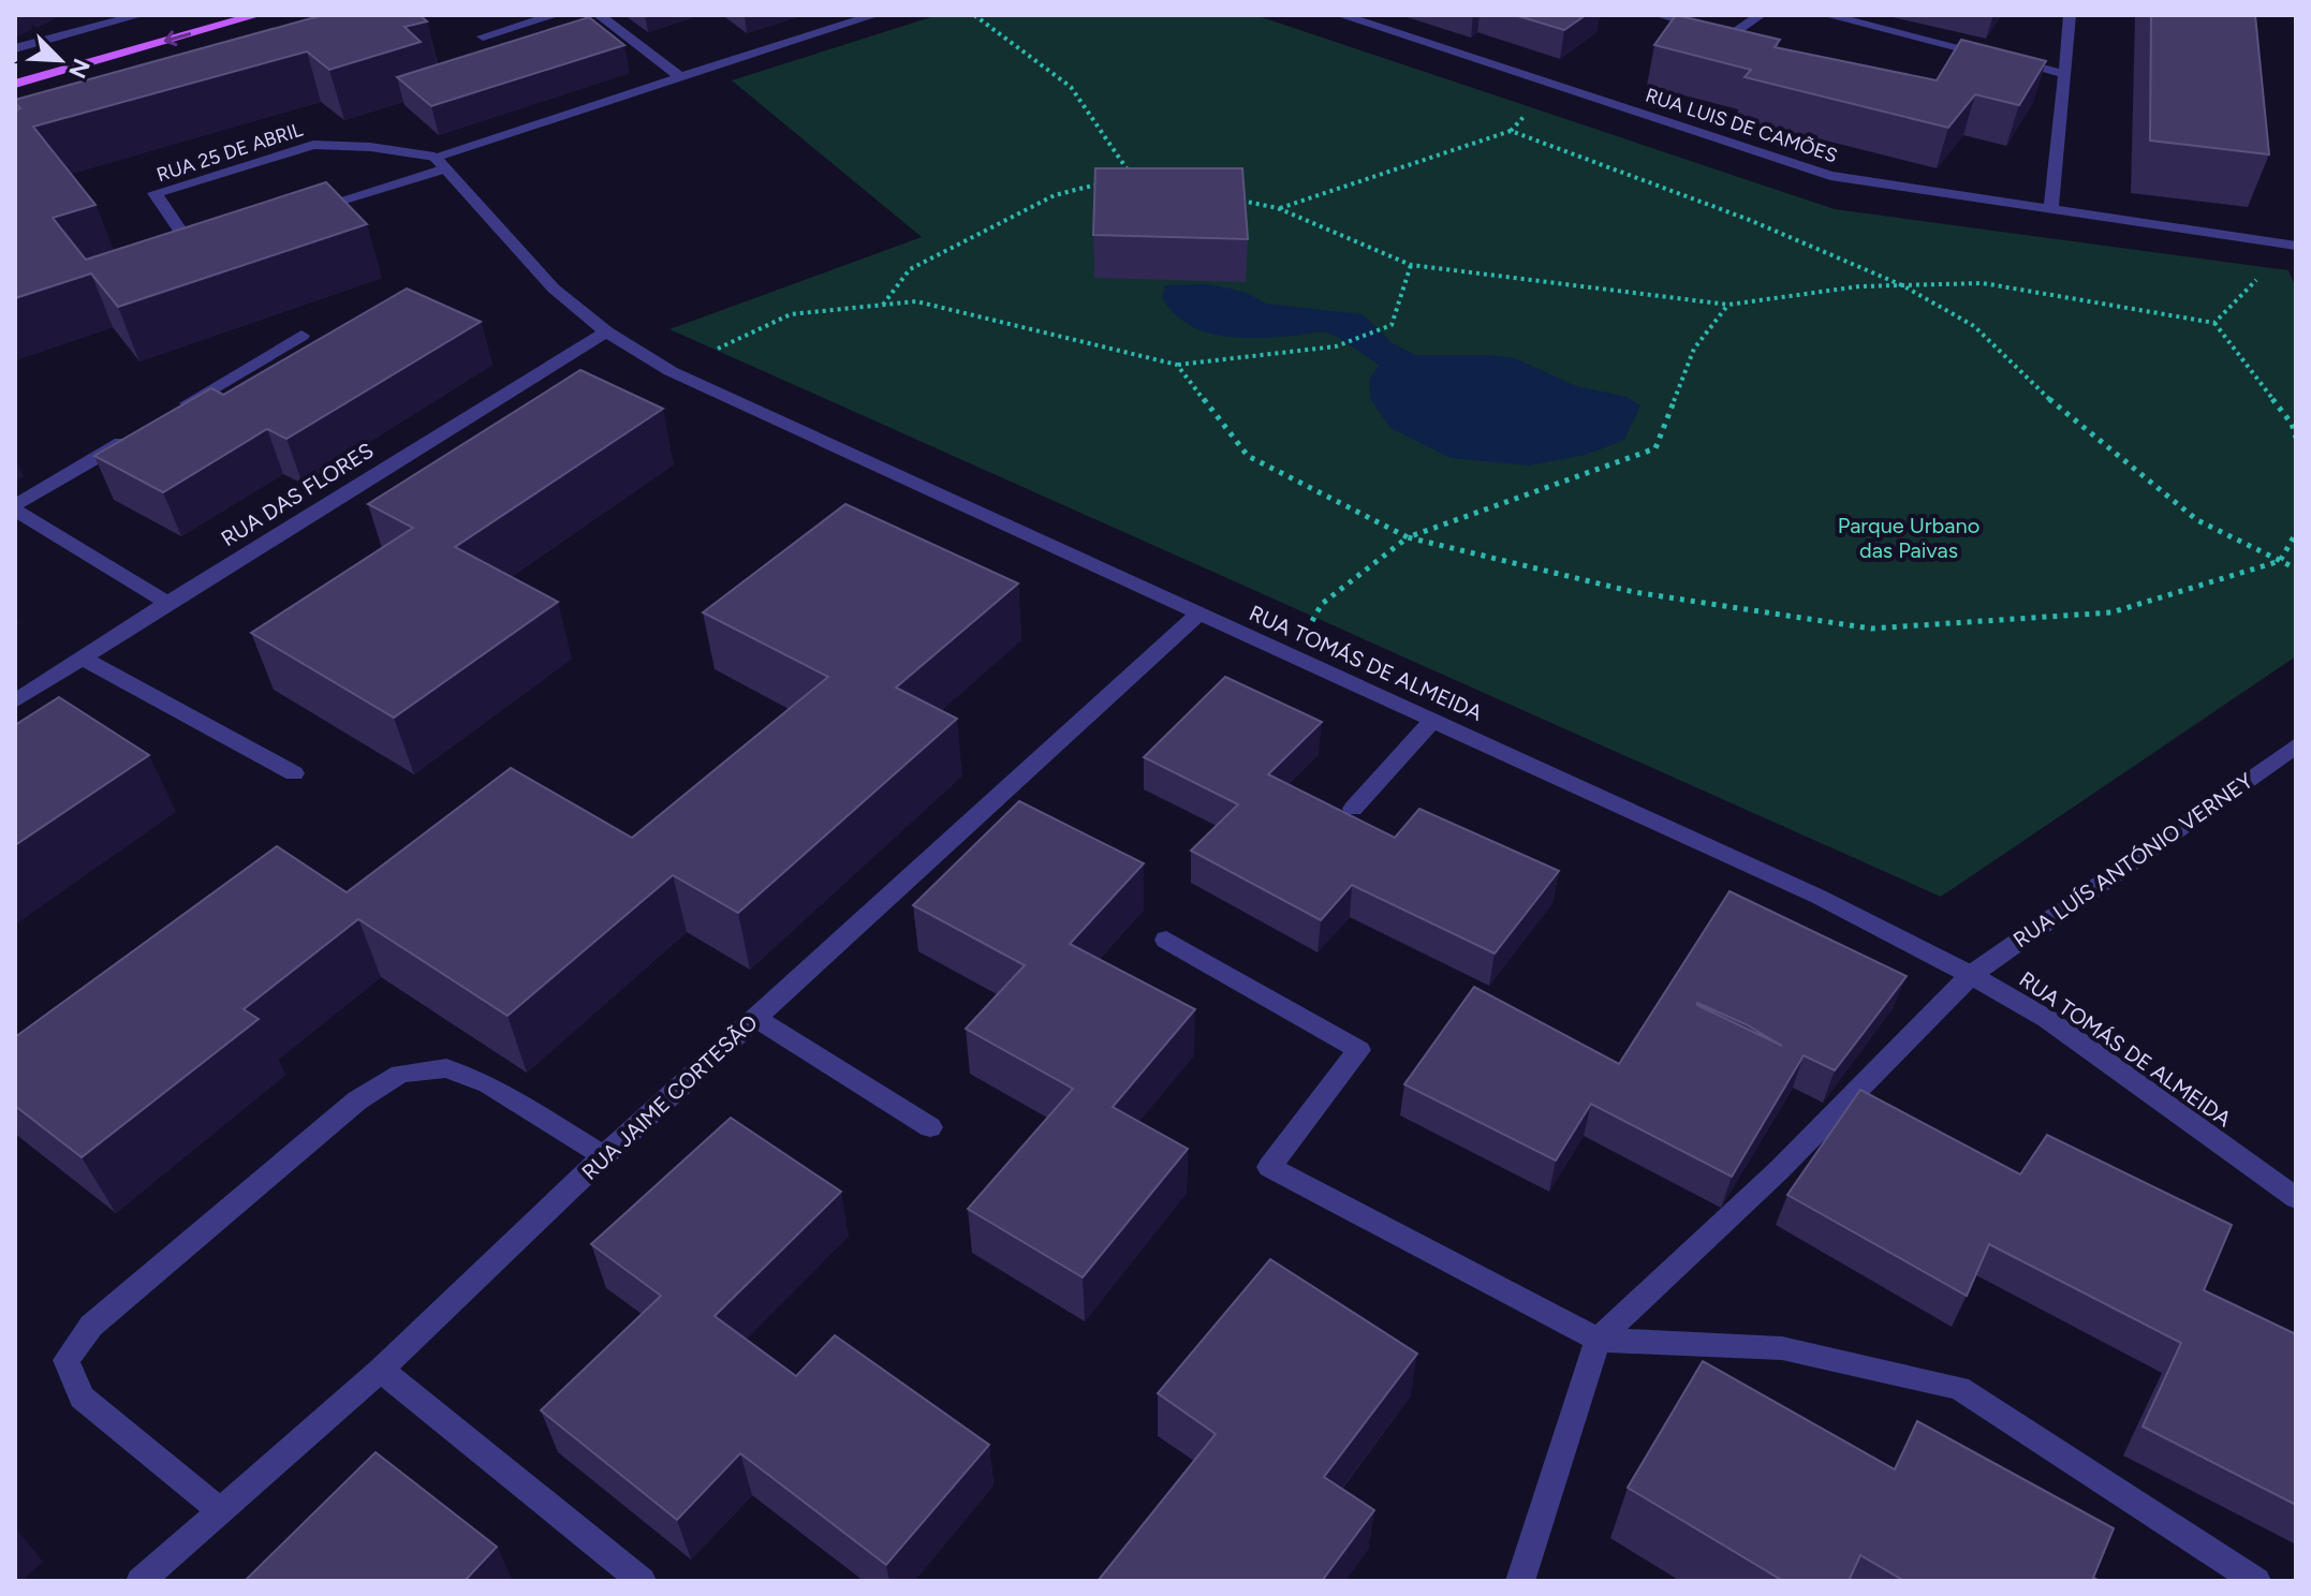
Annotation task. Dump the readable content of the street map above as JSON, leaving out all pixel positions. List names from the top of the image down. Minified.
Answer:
{"streets":{"street":["RUA LUIS DE CAMÕES","RUA 25 DE ABRIL","RUA DAS FLORES","RUA TOMÁS DE ALMEIDA","RUA LUÍS ANTÓNIO VERNEY","RUA JAIME CORTESÃO"]},"crossings":[["RUA 25 DE ABRIL","RUA TOMÁS DE ALMEIDA"],["RUA DAS FLORES","RUA TOMÁS DE ALMEIDA"],["RUA TOMÁS DE ALMEIDA","RUA LUÍS ANTÓNIO VERNEY"],["RUA TOMÁS DE ALMEIDA","RUA JAIME CORTESÃO"]],"parks":["Parque Urbano das Paivas"],"north":"bottom right"}
